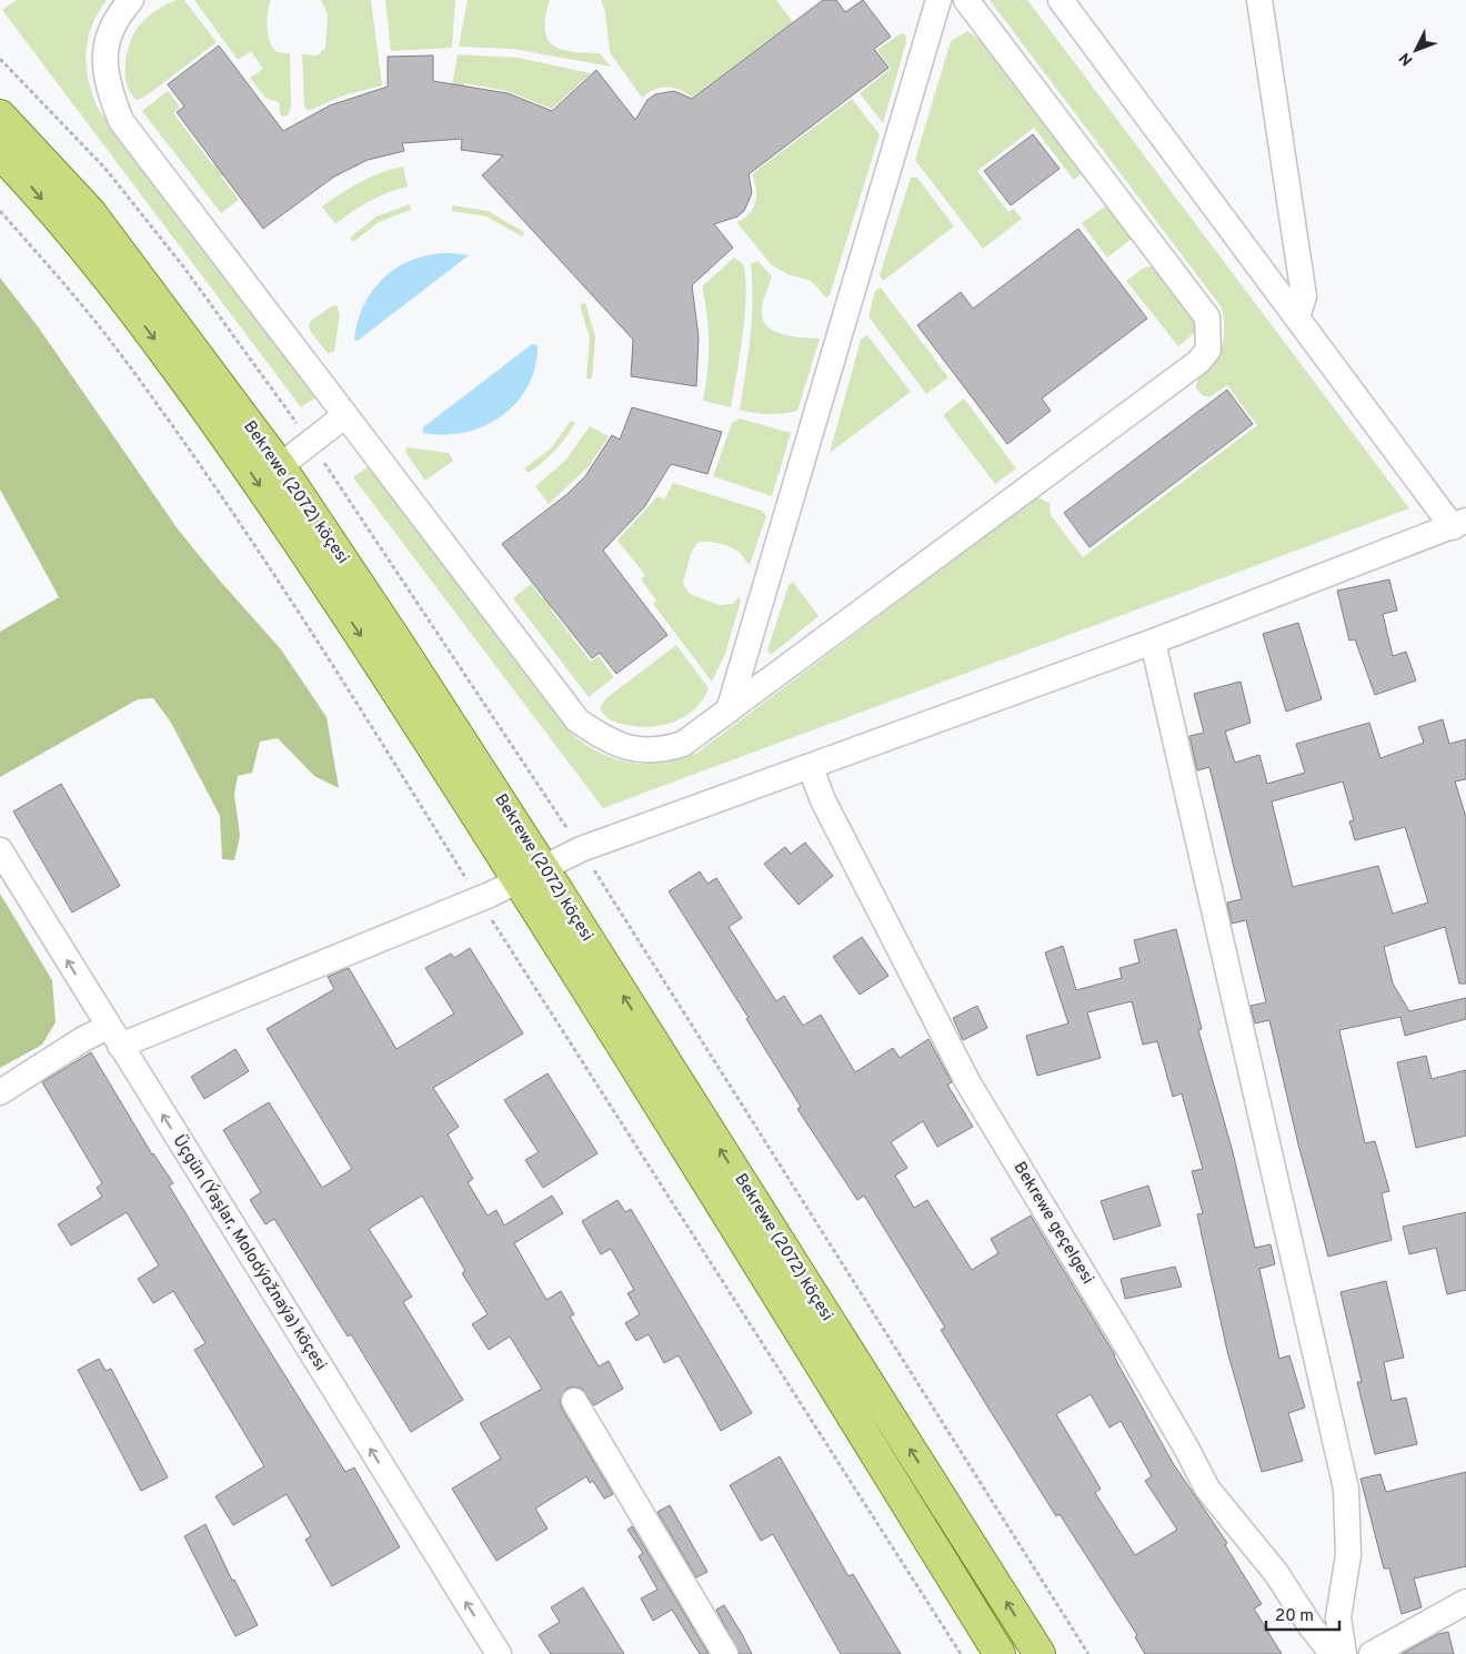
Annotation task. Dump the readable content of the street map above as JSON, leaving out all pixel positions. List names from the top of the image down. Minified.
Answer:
{"streets":{"main road":["Bekrewe (2072) köçesi"],"street":["Bekrewe geçelgesi","Üçgün (Ýaşlar, Molodýožnaýa) köçesi"]},"one_way":["Üçgün (Ýaşlar, Molodýožnaýa) köçesi"],"scale_bar":"20 m","north":"bottom left"}
